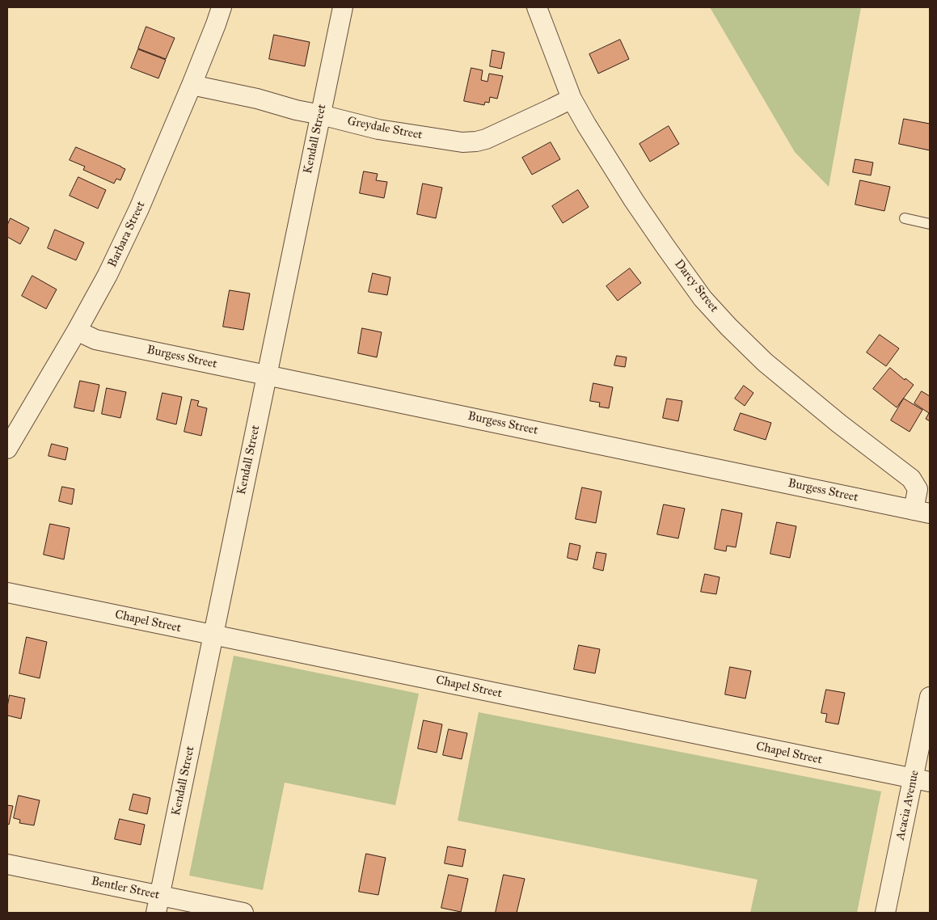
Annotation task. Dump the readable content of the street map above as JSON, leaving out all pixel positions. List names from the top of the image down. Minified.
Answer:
{"streets":{"street":["Greydale Street","Kendall Street","Barbara Street","Darcy Street","Burgess Street","Chapel Street","Acacia Avenue","Bentler Street"]},"crossings":[["Greydale Street","Kendall Street"],["Greydale Street","Barbara Street"],["Greydale Street","Darcy Street"],["Kendall Street","Burgess Street"],["Kendall Street","Chapel Street"],["Kendall Street","Bentler Street"],["Barbara Street","Burgess Street"],["Darcy Street","Burgess Street"],["Chapel Street","Acacia Avenue"]]}
